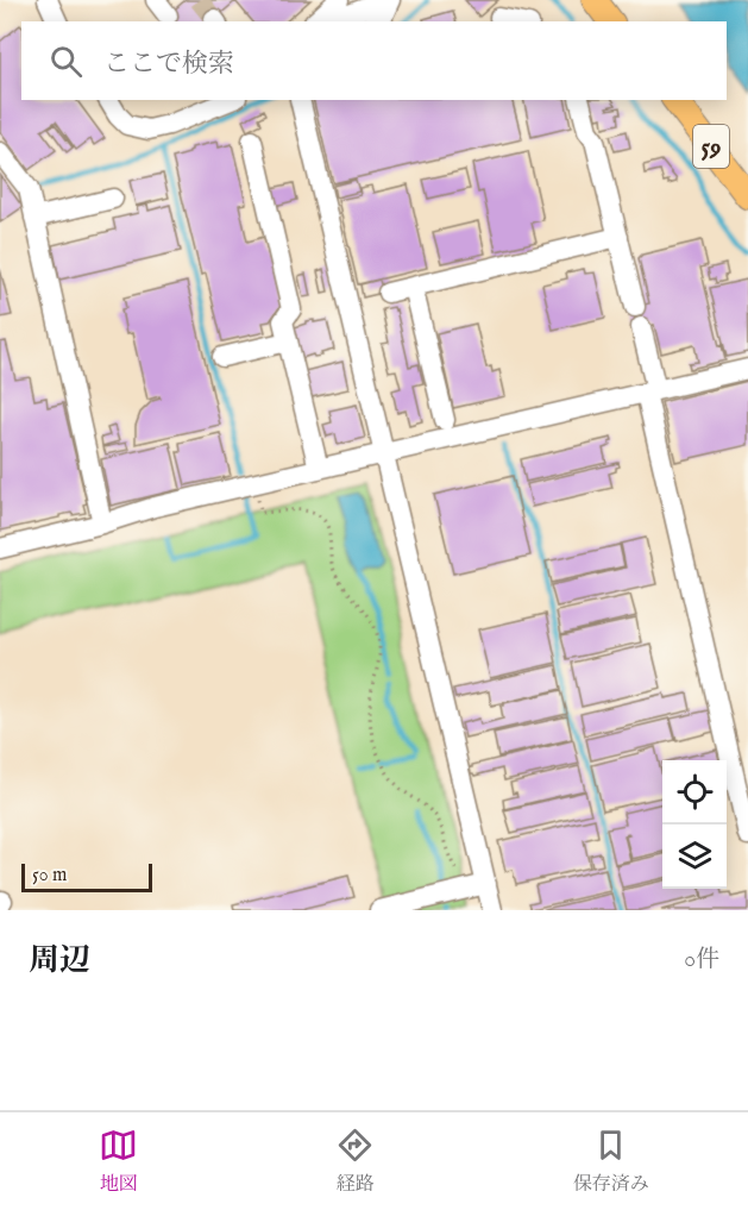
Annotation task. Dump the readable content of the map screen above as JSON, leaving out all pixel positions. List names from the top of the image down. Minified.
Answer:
{"streets":{"main road":["59"]},"scale_bar":"50 m","page":{"search":"ここで検索","scale":"50 m","heading":["周辺","0件"],"nav":["地図","経路","保存済み"]}}
